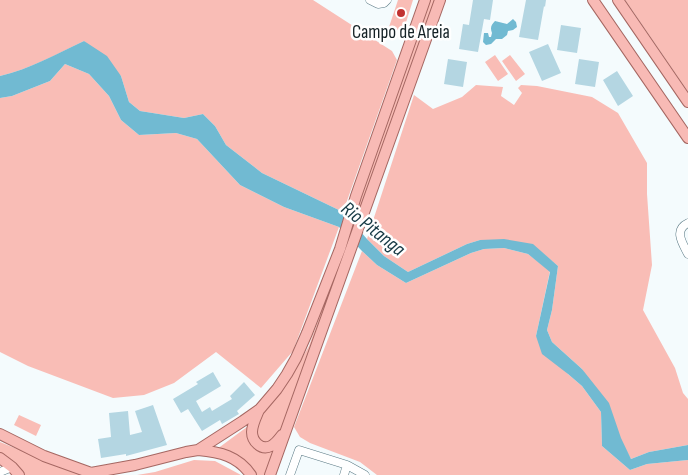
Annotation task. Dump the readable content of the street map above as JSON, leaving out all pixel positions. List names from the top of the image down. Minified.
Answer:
{"water":["Rio Pitanga"],"places":["Campo de Areia"]}
